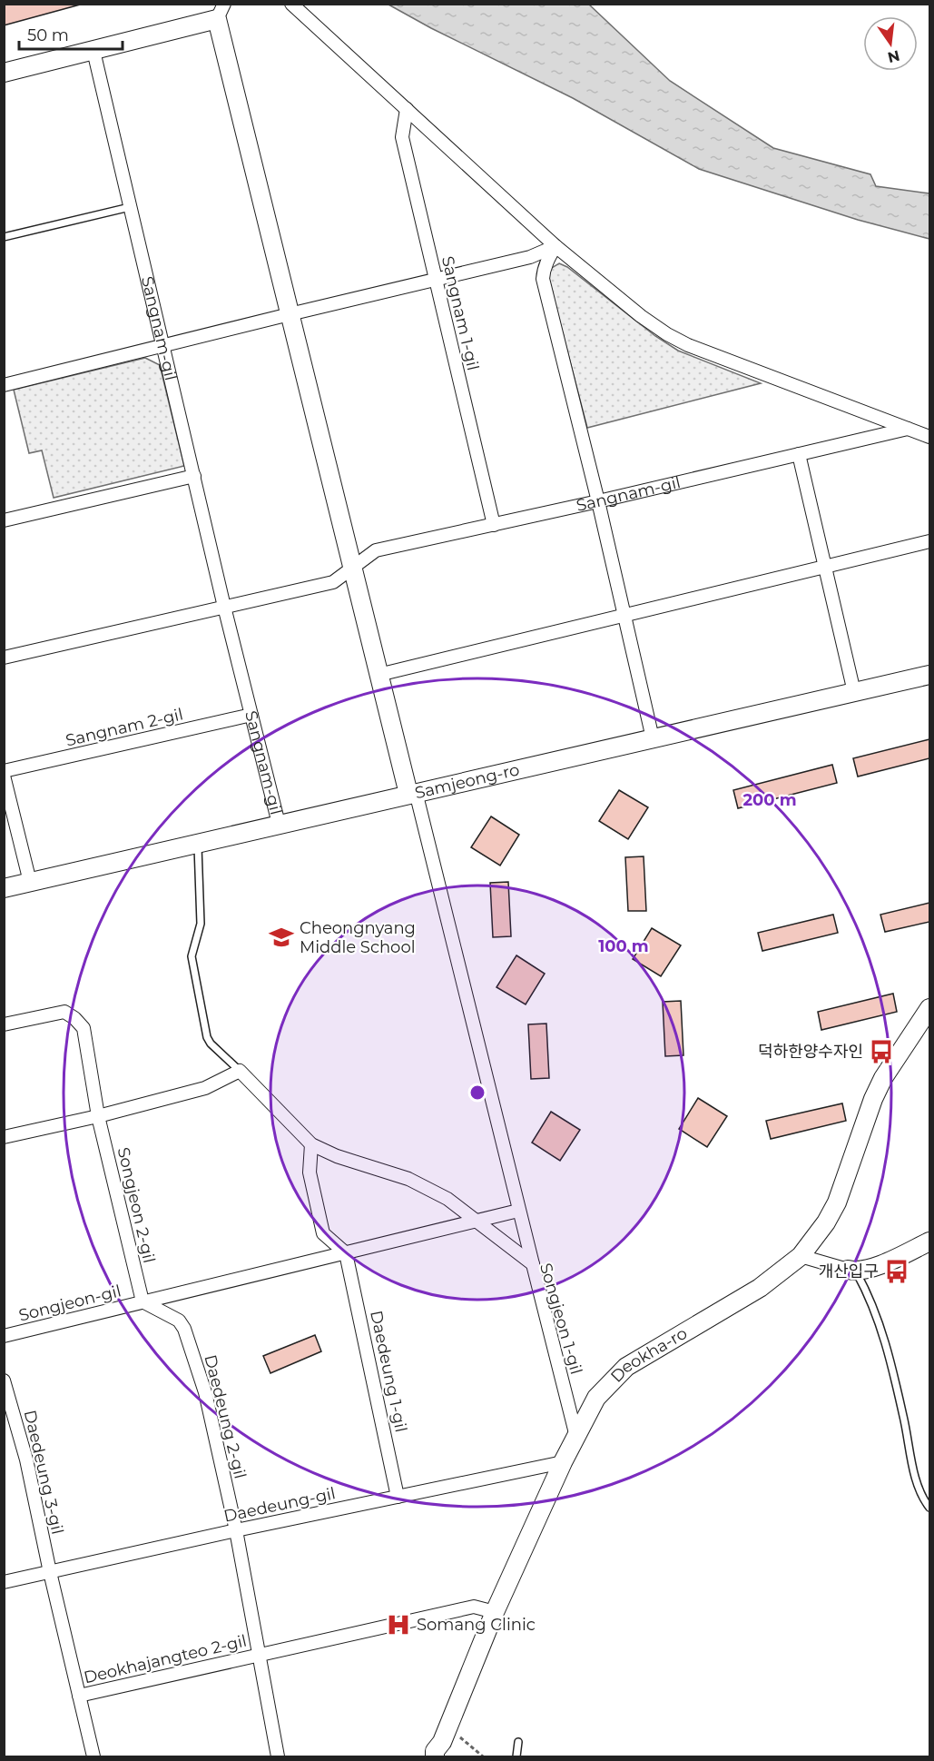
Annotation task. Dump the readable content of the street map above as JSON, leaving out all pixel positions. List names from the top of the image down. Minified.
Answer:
{"streets":{"street":["Sangnam 1-gil","Sangnam-gil","Sangnam 2-gil","Samjeong-ro","Songjeon 2-gil","Songjeon-gil","Songjeon 1-gil","Deokha-ro","Daedeung 1-gil","Daedeung 2-gil","Daedeung 3-gil","Daedeung-gil","Deokhajangteo 2-gil"]},"crossings":[["Sangnam 1-gil","Sangnam-gil"],["Sangnam-gil","Sangnam 2-gil"],["Sangnam-gil","Samjeong-ro"],["Sangnam 2-gil","Samjeong-ro"],["Samjeong-ro","Songjeon 1-gil"],["Songjeon 2-gil","Songjeon-gil"],["Songjeon 2-gil","Daedeung 2-gil"],["Songjeon-gil","Songjeon 1-gil"],["Songjeon-gil","Daedeung 1-gil"],["Songjeon-gil","Daedeung 2-gil"],["Songjeon 1-gil","Deokha-ro"],["Deokha-ro","Daedeung-gil"],["Deokha-ro","Deokhajangteo 2-gil"],["Daedeung 1-gil","Daedeung-gil"],["Daedeung 2-gil","Daedeung-gil"],["Daedeung 2-gil","Deokhajangteo 2-gil"],["Daedeung 3-gil","Daedeung-gil"],["Daedeung 3-gil","Deokhajangteo 2-gil"],["Daedeung-gil","Deokhajangteo 2-gil"]],"places":{"school or university":["Cheongnyang Middle School"],"bus stop":["덕하한양수자인","개산입구"],"hospital":["Somang Clinic"]},"scale_bar":"50 m","north":"bottom","rings":["200 m","100 m"]}
